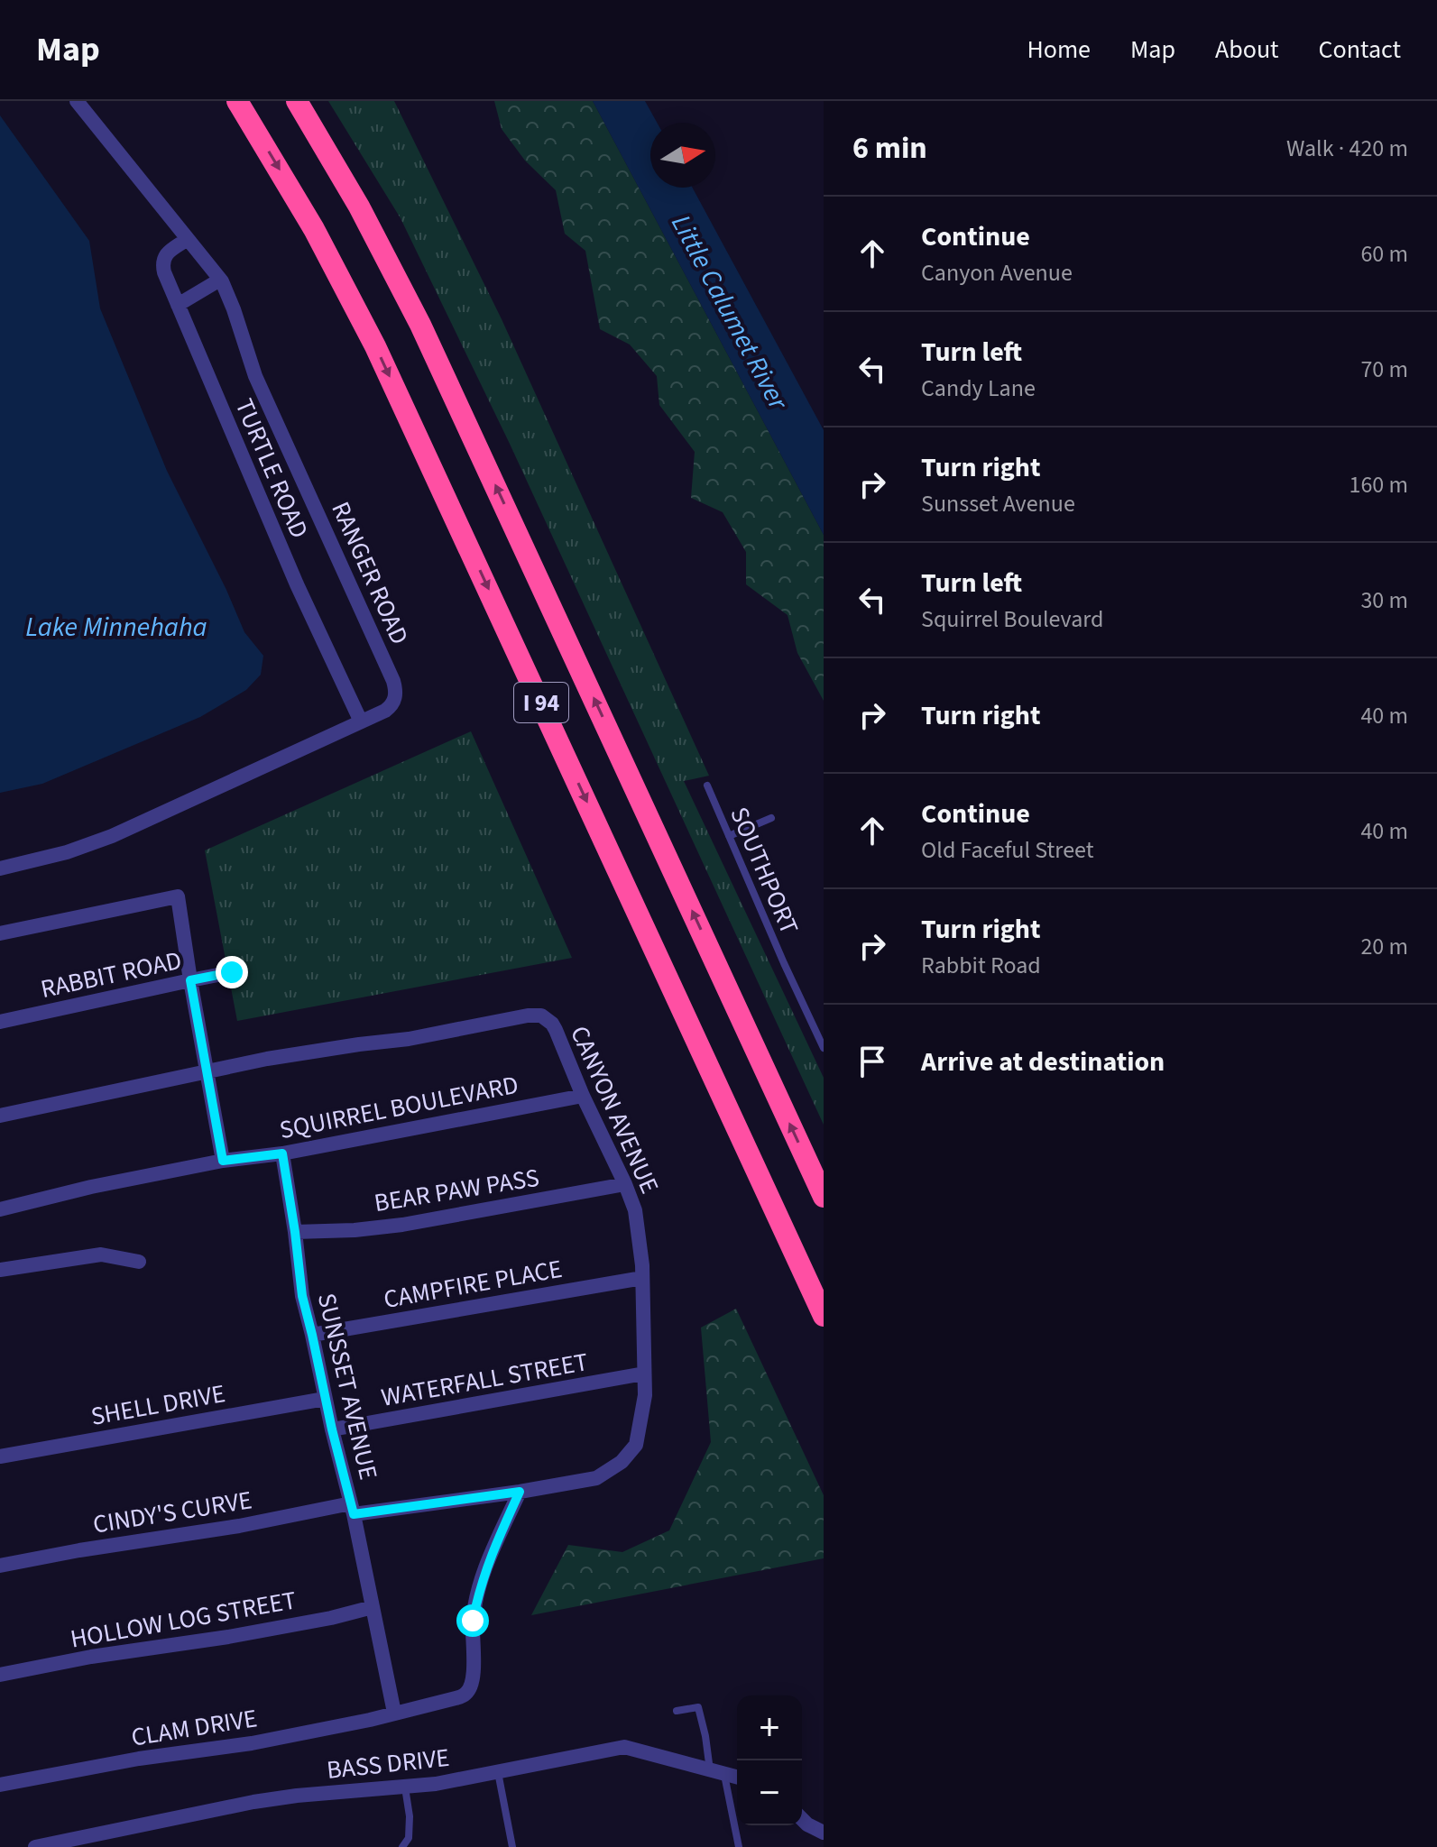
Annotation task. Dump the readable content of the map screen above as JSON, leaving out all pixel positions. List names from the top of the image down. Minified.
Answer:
{"streets":{"highway":["I 94"],"street":["TURTLE ROAD","RANGER ROAD","RABBIT ROAD","SQUIRREL BOULEVARD","CANYON AVENUE","BEAR PAW PASS","CAMPFIRE PLACE","WATERFALL STREET","SUNSSET AVENUE","SHELL DRIVE","CINDY'S CURVE","HOLLOW LOG STREET","CLAM DRIVE","BASS DRIVE"],"lane":["SOUTHPORT"]},"crossings":[["TURTLE ROAD","RANGER ROAD"],["SQUIRREL BOULEVARD","CANYON AVENUE"],["SQUIRREL BOULEVARD","SUNSSET AVENUE"],["CANYON AVENUE","BEAR PAW PASS"],["CANYON AVENUE","CAMPFIRE PLACE"],["CANYON AVENUE","WATERFALL STREET"],["CANYON AVENUE","CINDY'S CURVE"],["BEAR PAW PASS","SUNSSET AVENUE"],["CAMPFIRE PLACE","SUNSSET AVENUE"],["WATERFALL STREET","SUNSSET AVENUE"],["SUNSSET AVENUE","SHELL DRIVE"],["SUNSSET AVENUE","CINDY'S CURVE"],["SUNSSET AVENUE","HOLLOW LOG STREET"],["SUNSSET AVENUE","CLAM DRIVE"]],"water":["Little Calumet River","Lake Minnehaha"],"north":"right","page":{"header":"Map","nav":["Home","Map","About","Contact"],"heading":["6 min","Walk · 420 m"],"list":[["Continue","Canyon Avenue","60 m"],["Turn left","Candy Lane","70 m"],["Turn right","Sunsset Avenue","160 m"],["Turn left","Squirrel Boulevard","30 m"],["Turn right","40 m"],["Continue","Old Faceful Street","40 m"],["Turn right","Rabbit Road","20 m"],"Arrive at destination"],"map_buttons":["+","−"]}}
